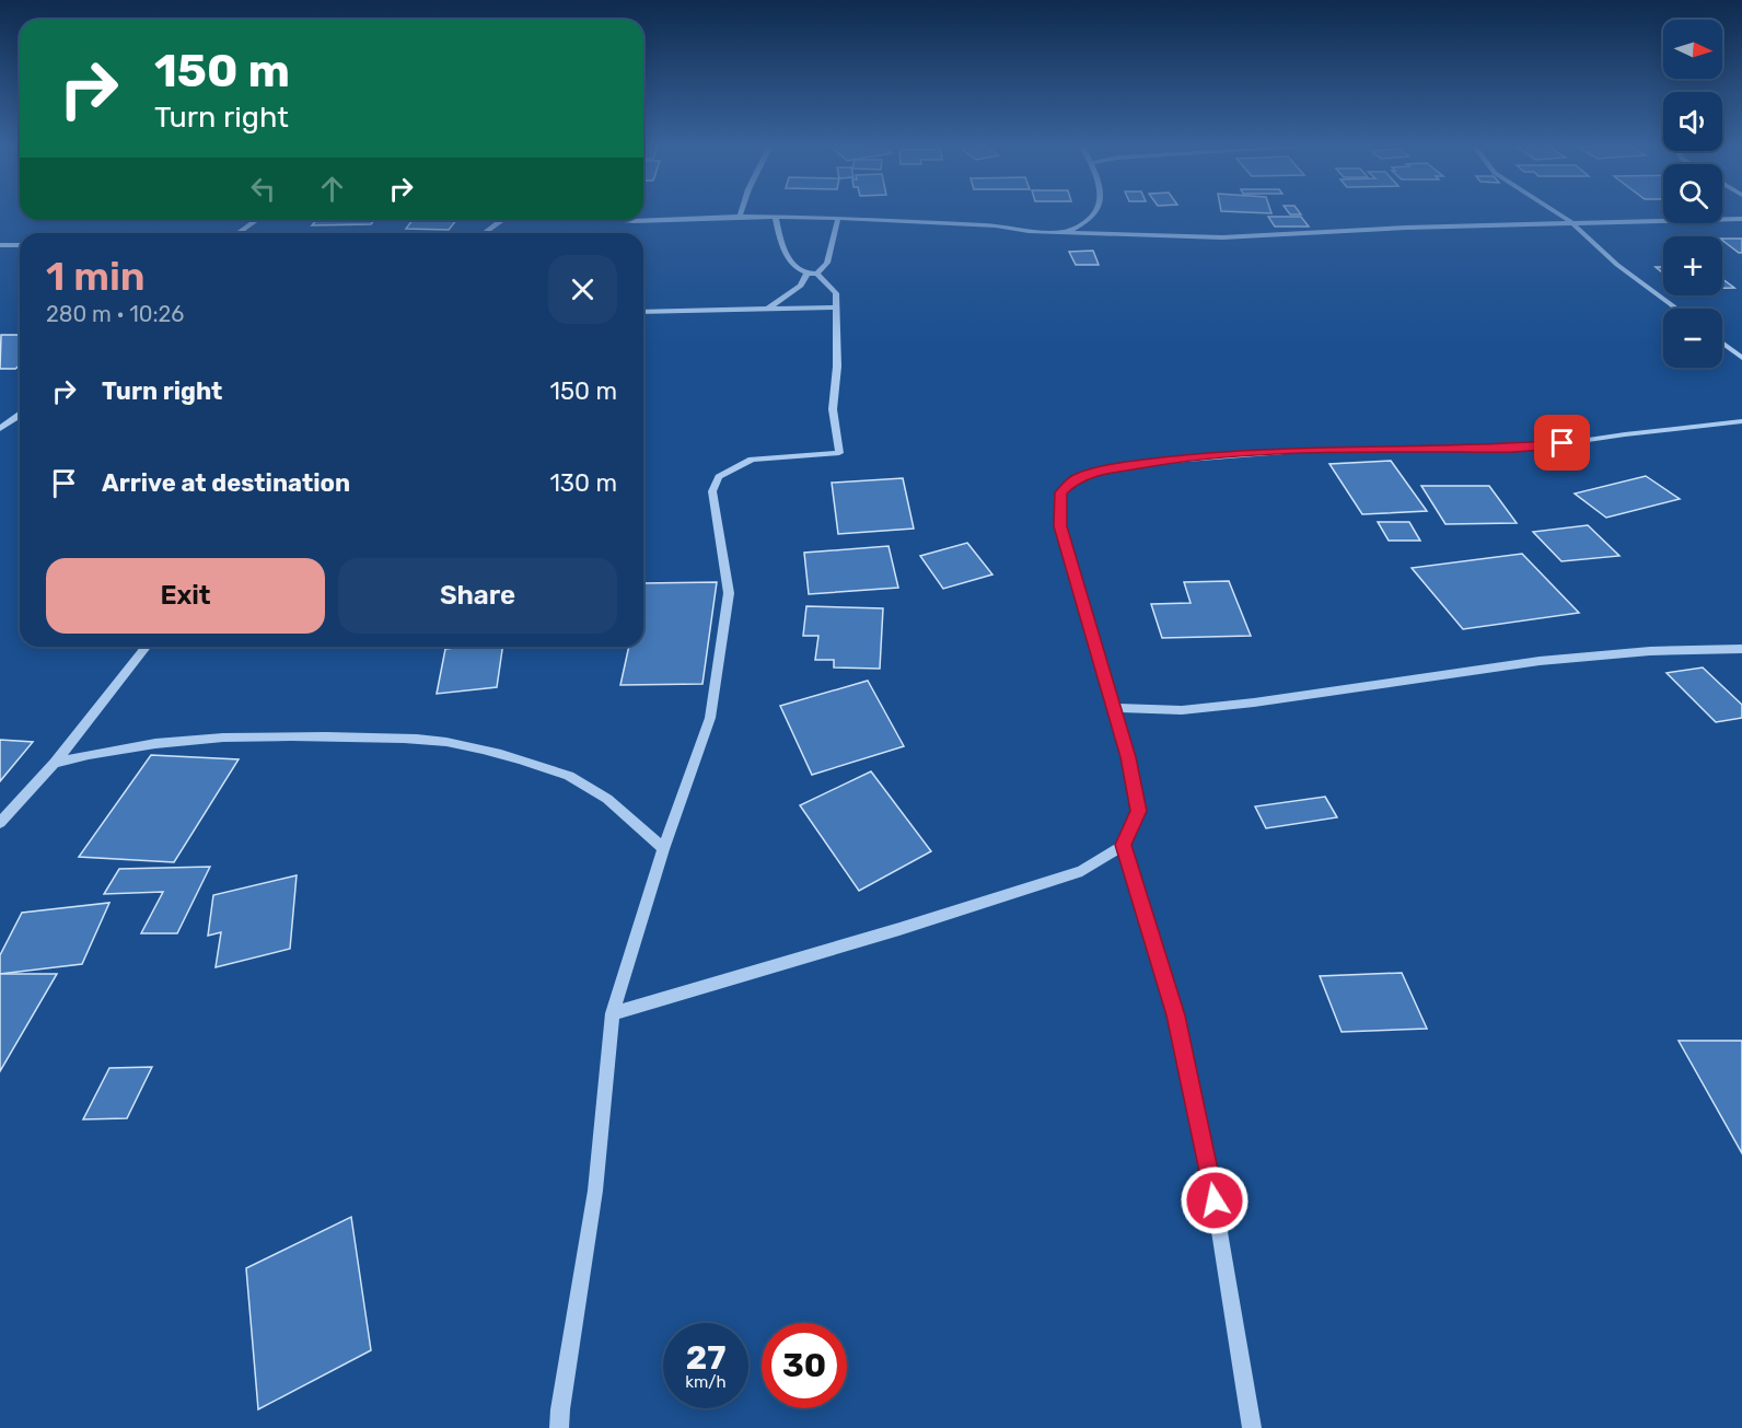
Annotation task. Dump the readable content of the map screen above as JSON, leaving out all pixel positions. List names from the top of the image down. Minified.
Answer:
{"north":"right","page":{"map_buttons":["+","−"],"turn":["150 m","Turn right"],"heading":["1 min","280 m · 10:26"],"list":[{"name":"Turn right","value":"150 m"},{"name":"Arrive at destination","value":"130 m"}],"buttons":["Exit","Share"],"speed":"27 km/h","limit":"30"}}
